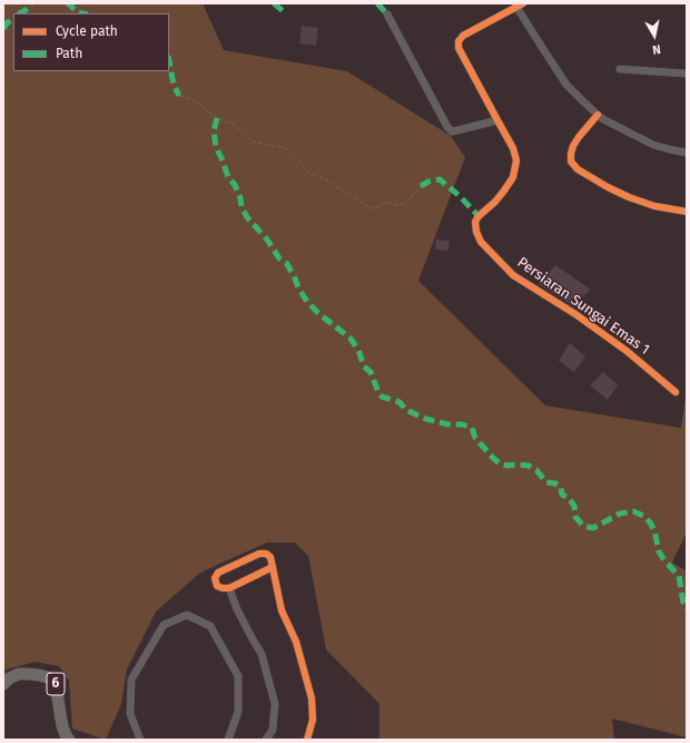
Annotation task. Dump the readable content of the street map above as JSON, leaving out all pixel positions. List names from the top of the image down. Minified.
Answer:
{"streets":{"main road":["6"],"street":["Persiaran Sungai Emas 1"]},"legend":["Cycle path","Path"],"north":"bottom"}
